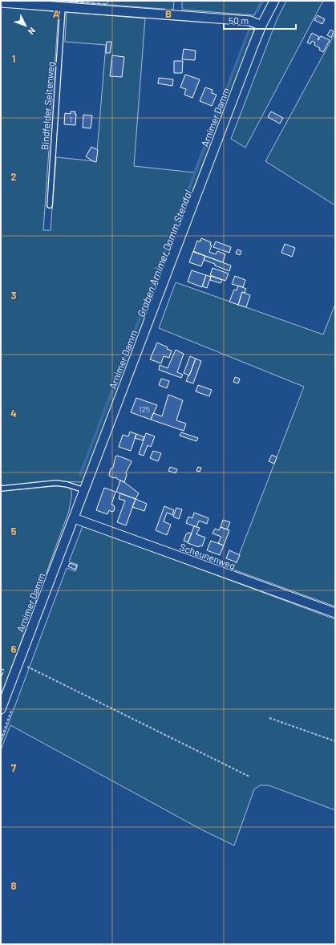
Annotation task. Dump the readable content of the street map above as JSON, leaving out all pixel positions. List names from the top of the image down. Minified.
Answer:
{"streets":{"street":["Arnimer Damm","Scheunenweg"],"lane":["Bindfelder Seitenweg"]},"crossings":[["Arnimer Damm","Scheunenweg"]],"water":["Graben Arnimer Damm Stendal"],"house_numbers":["1","125"],"scale_bar":"50 m","north":"bottom right","grid":{"columns":["A","B"],"rows":["1","2","3","4","5","6","7","8"]}}
